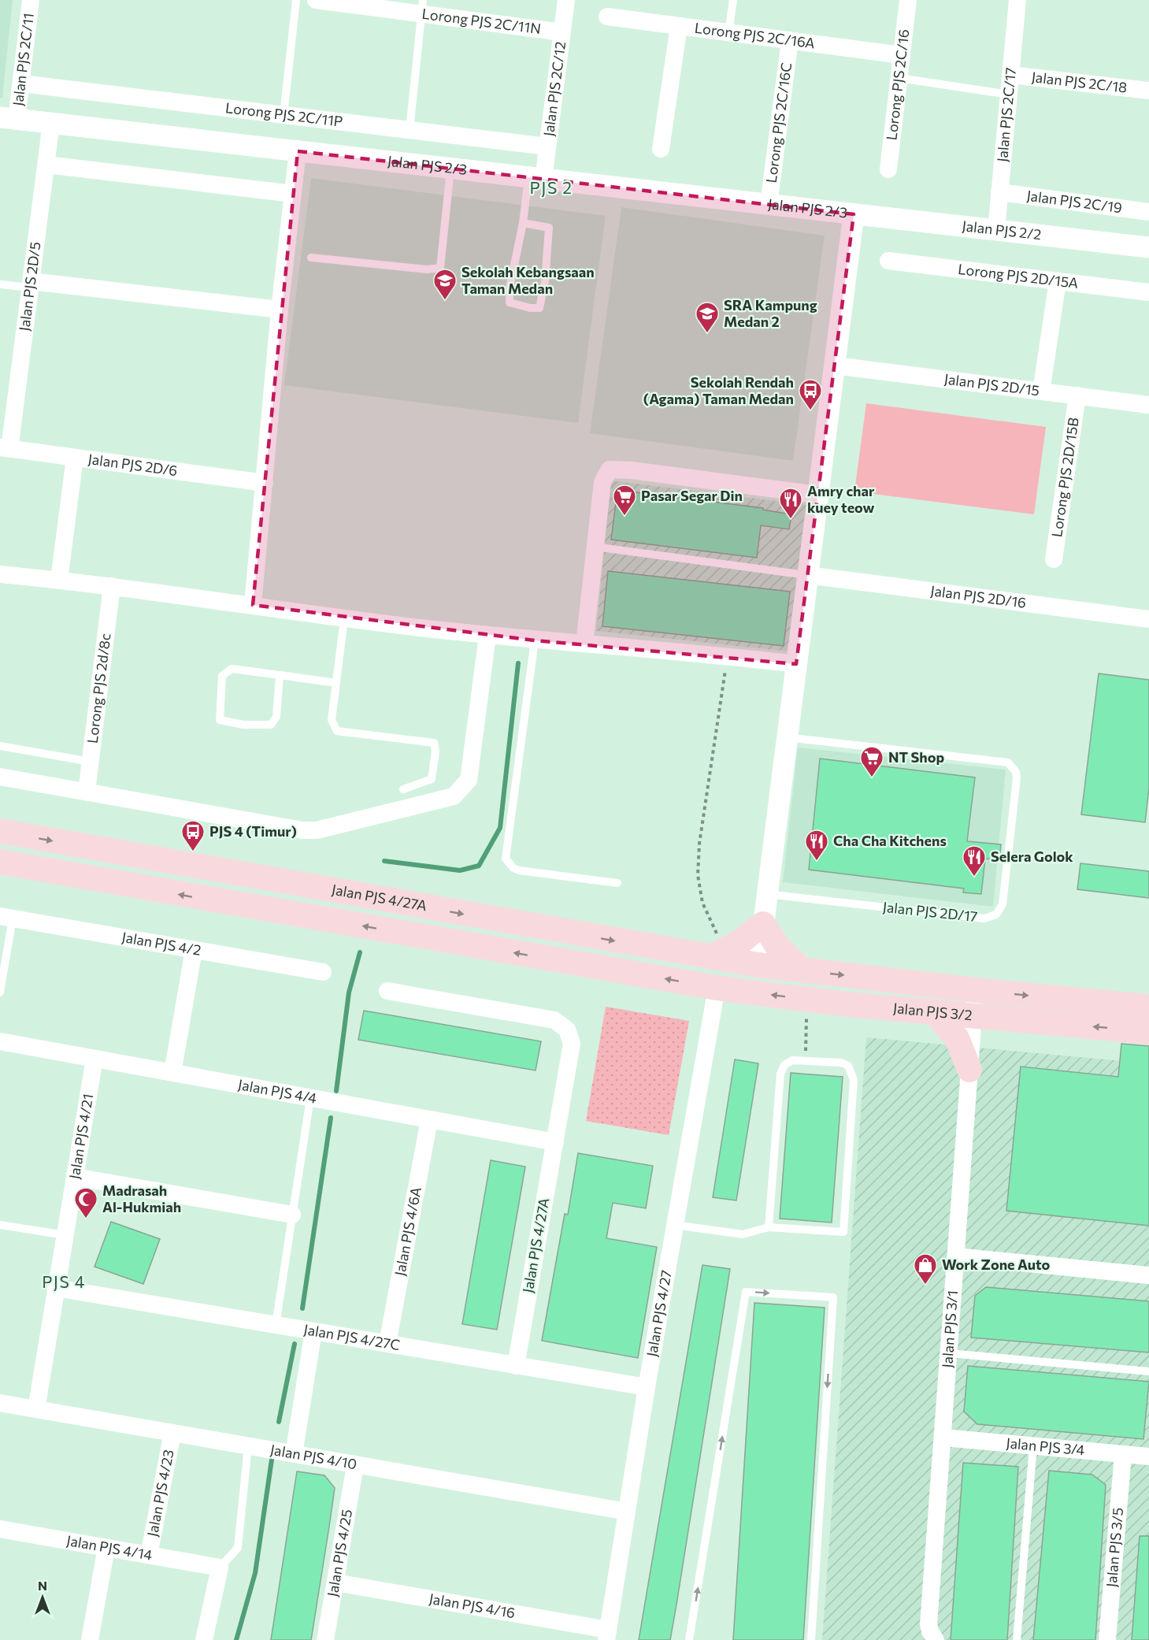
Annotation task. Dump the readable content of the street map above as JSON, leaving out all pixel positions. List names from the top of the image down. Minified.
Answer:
{"streets":{"main road":["Jalan PJS 4/27A","Jalan PJS 3/2"],"street":["Lorong PJS 2C/11N","Lorong PJS 2C/16A","Jalan PJS 2C/11","Jalan PJS 2C/18","Lorong PJS 2C/16","Jalan PJS 2C/12","Lorong PJS 2C/11P","Jalan PJS 2C/17","Lorong PJS 2C/16C","Jalan PJS 2/3","Jalan PJS 2C/19","Jalan PJS 2/2","Lorong PJS 2D/15A","Jalan PJS 2D/5","Jalan PJS 2D/15","Jalan PJS 2D/6","Lorong PJS 2D/15B","Jalan PJS 2D/16","Lorong PJS 2d/8c","Jalan PJS 4/2","Jalan PJS 4/4","Jalan PJS 4/21","Jalan PJS 4/6A","Jalan PJS 4/27","Jalan PJS 3/1","Jalan PJS 4/27C","Jalan PJS 3/4","Jalan PJS 4/10","Jalan PJS 4/23","Jalan PJS 3/5","Jalan PJS 4/14","Jalan PJS 4/25","Jalan PJS 4/16"],"lane":["Jalan PJS 2D/17"]},"crossings":[["Lorong PJS 2C/11N","Jalan PJS 2C/12"],["Lorong PJS 2C/16A","Lorong PJS 2C/16"],["Lorong PJS 2C/16A","Lorong PJS 2C/16C"],["Jalan PJS 2C/11","Lorong PJS 2C/11P"],["Jalan PJS 2C/11","Jalan PJS 2/3"],["Jalan PJS 2C/18","Jalan PJS 2C/17"],["Jalan PJS 2C/12","Lorong PJS 2C/11P"],["Jalan PJS 2C/12","Jalan PJS 2/3"],["Jalan PJS 2C/17","Jalan PJS 2C/19"],["Jalan PJS 2C/17","Jalan PJS 2/2"],["Lorong PJS 2C/16C","Jalan PJS 2/3"],["Jalan PJS 2/3","Jalan PJS 2/2"],["Jalan PJS 2/3","Jalan PJS 2D/5"],["Jalan PJS 2D/5","Jalan PJS 2D/6"],["Jalan PJS 2D/15","Lorong PJS 2D/15B"],["Jalan PJS 4/27A","Jalan PJS 3/2"],["Jalan PJS 4/27A","Jalan PJS 4/4"],["Jalan PJS 4/27A","Jalan PJS 4/27"],["Jalan PJS 4/27A","Jalan PJS 4/27C"],["Jalan PJS 3/2","Jalan PJS 4/27"],["Jalan PJS 3/2","Jalan PJS 3/1"],["Jalan PJS 4/4","Jalan PJS 4/21"],["Jalan PJS 4/4","Jalan PJS 4/6A"],["Jalan PJS 4/21","Jalan PJS 4/27C"],["Jalan PJS 4/21","Jalan PJS 4/10"],["Jalan PJS 4/6A","Jalan PJS 4/27C"],["Jalan PJS 4/27","Jalan PJS 4/27C"],["Jalan PJS 4/27","Jalan PJS 4/10"],["Jalan PJS 4/27","Jalan PJS 4/16"],["Jalan PJS 3/1","Jalan PJS 3/4"],["Jalan PJS 3/4","Jalan PJS 3/5"],["Jalan PJS 4/10","Jalan PJS 4/23"],["Jalan PJS 4/10","Jalan PJS 4/25"],["Jalan PJS 4/23","Jalan PJS 4/14"],["Jalan PJS 4/25","Jalan PJS 4/16"]],"districts":["PJS 2","PJS 4"],"places":{"school or university":["Sekolah Kebangsaan Taman Medan","SRA Kampung Medan 2"],"bus stop":["Sekolah Rendah (Agama) Taman Medan","PJS 4 (Timur)"],"supermarket":["Pasar Segar Din","NT Shop"],"restaurant":["Amry char kuey teow","Cha Cha Kitchens","Selera Golok"],"mosque":["Madrasah Al-Hukmiah"],"shop":["Work Zone Auto"]},"north":"top"}
